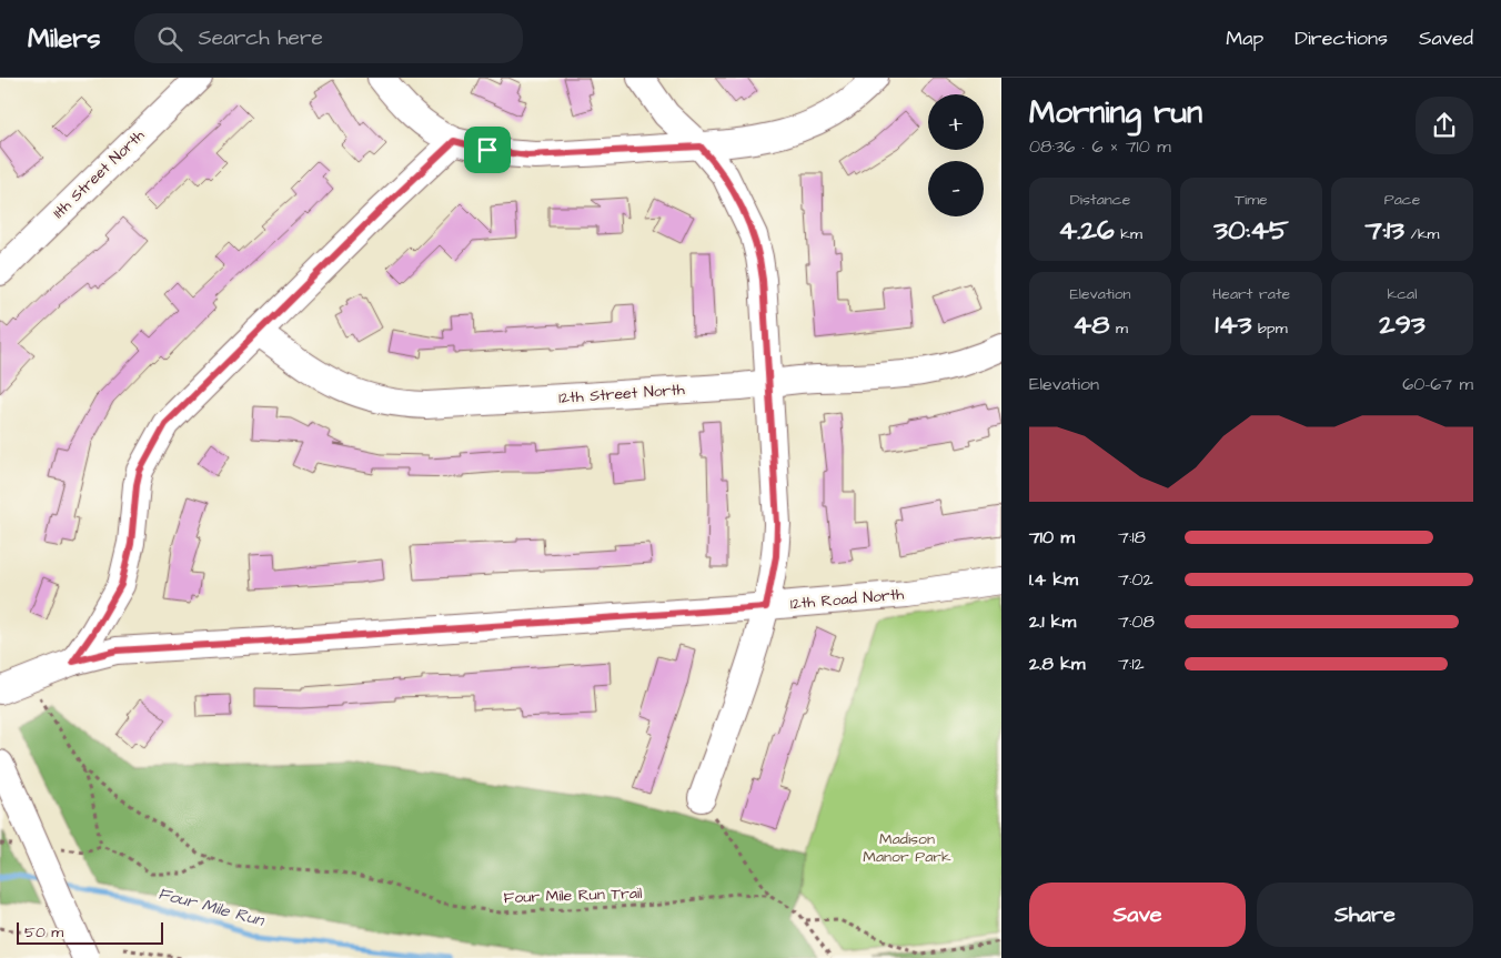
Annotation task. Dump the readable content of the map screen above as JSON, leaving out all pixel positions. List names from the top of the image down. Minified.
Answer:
{"streets":{"street":["11th Street North","12th Street North","12th Road North"],"path":["Four Mile Run Trail"]},"water":["Four Mile Run"],"parks":["Madison Manor Park"],"scale_bar":"50 m","page":{"header":"Milers","search":"Search here","nav":["Map","Directions","Saved"],"heading":["Morning run","08:36 · 6 × 710 m"],"map_buttons":["+","−"],"stats":[["Distance","4.26 km"],["Time","30:45"],["Pace","7:13 /km"],["Elevation","48 m"],["Heart rate","143 bpm"],["kcal","293"]],"chart":["Elevation","60–67 m"],"list":[{"name":"710 m","note":"7:18"},{"name":"1.4 km","note":"7:02"},{"name":"2.1 km","note":"7:08"},{"name":"2.8 km","note":"7:12"}],"buttons":["Save","Share"],"scale":"50 m"}}
